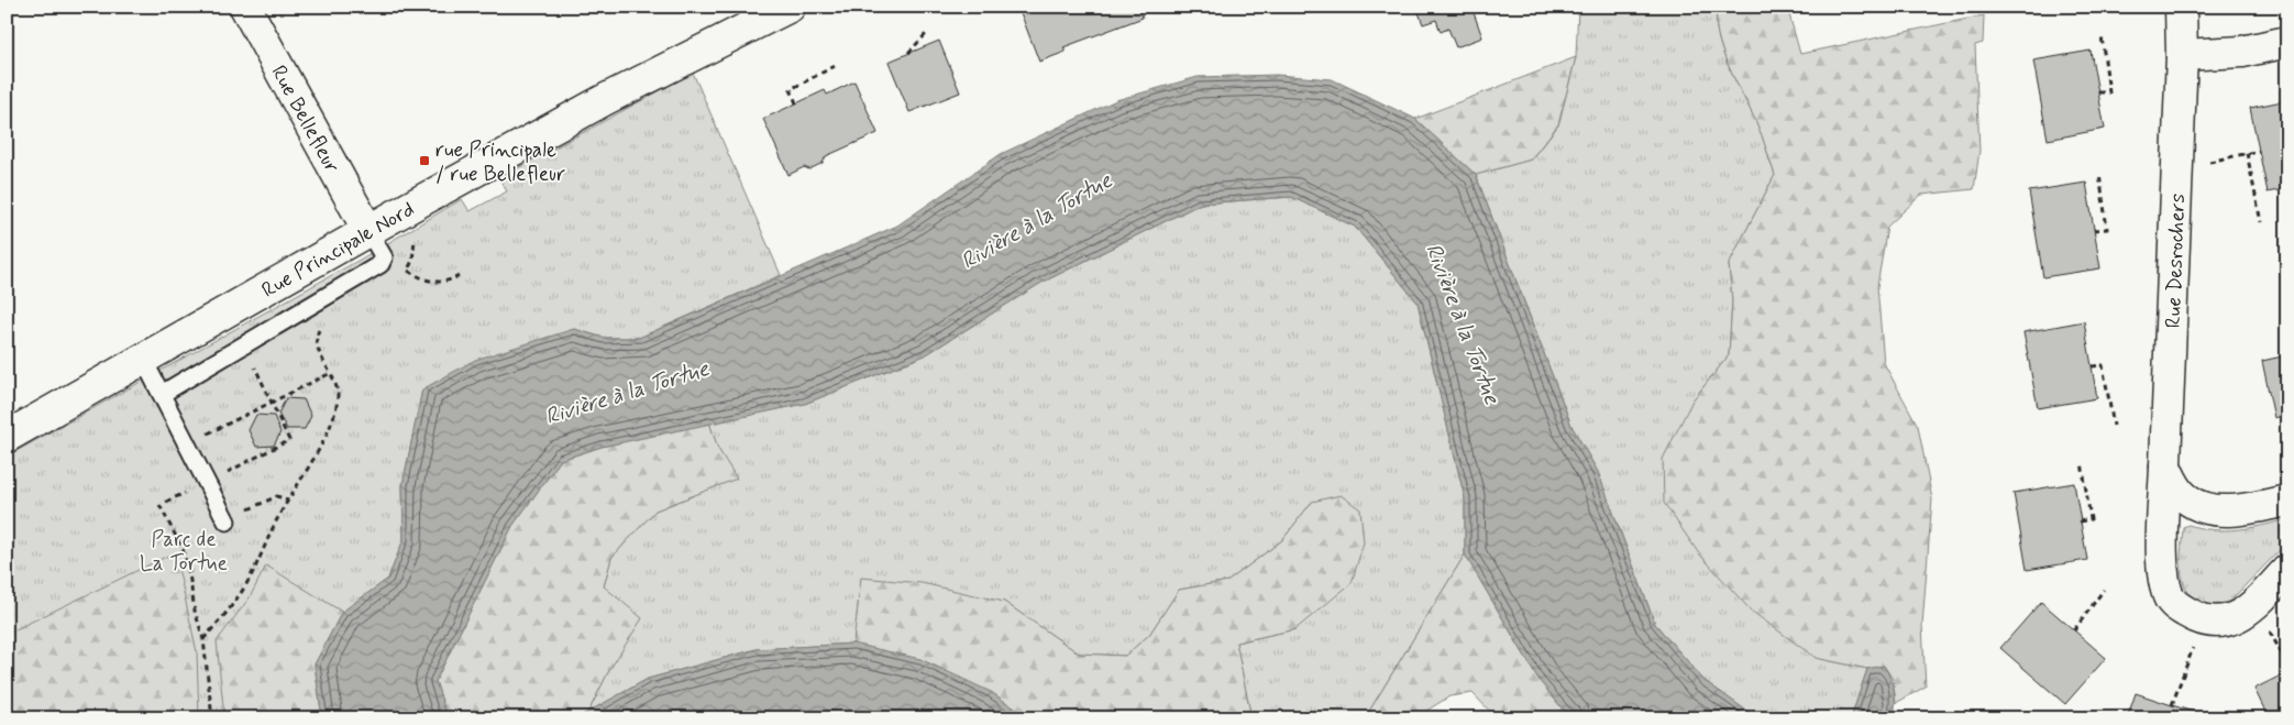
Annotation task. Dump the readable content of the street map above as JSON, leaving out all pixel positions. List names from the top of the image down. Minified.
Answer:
{"streets":{"street":["Rue Bellefleur","Rue Principale Nord","Rue Desrochers"]},"crossings":[["Rue Bellefleur","Rue Principale Nord"]],"water":["Rivière à la Tortue"],"parks":["Parc de La Tortue"],"places":{"transit":["rue Principale / rue Bellefleur"]}}
